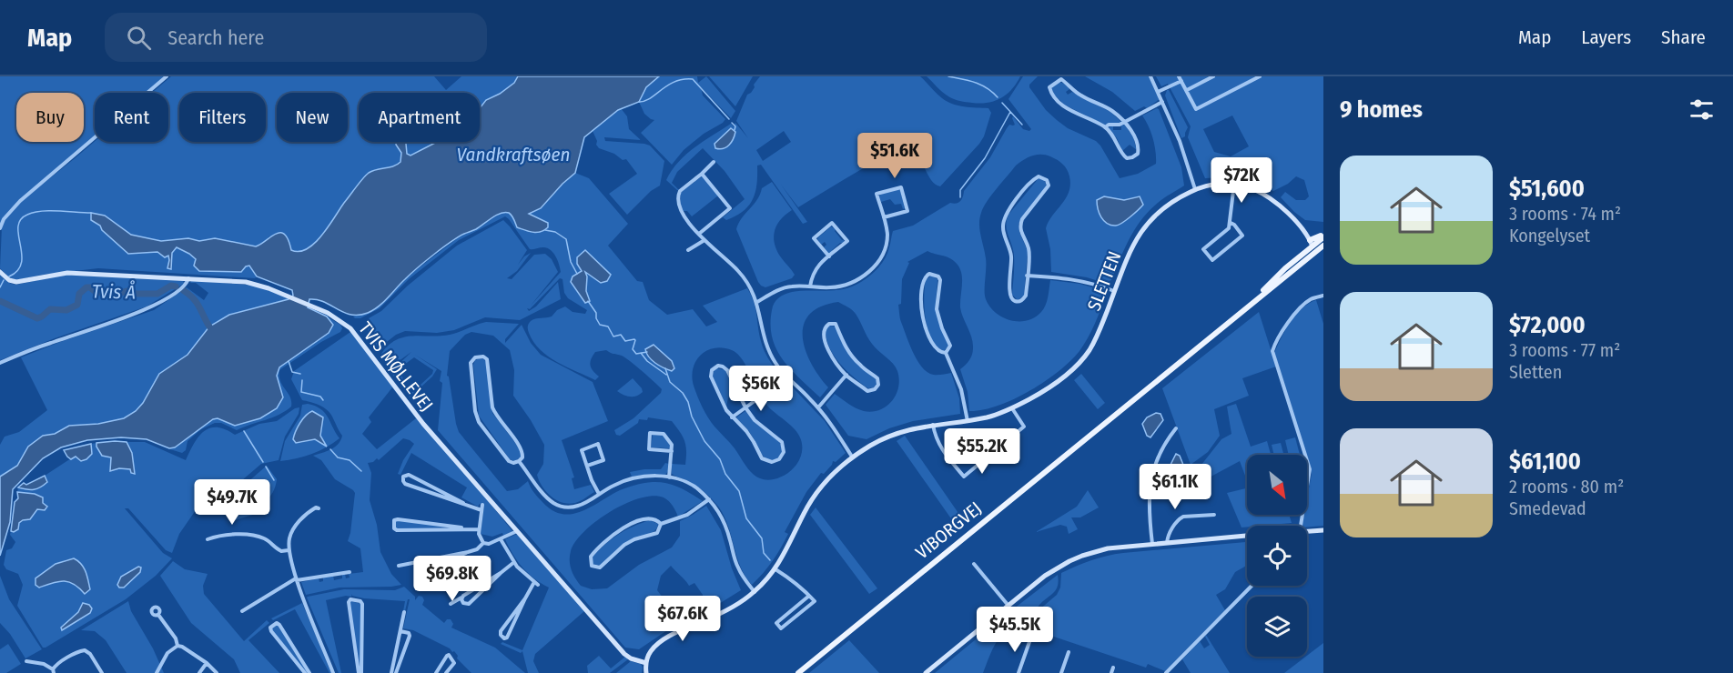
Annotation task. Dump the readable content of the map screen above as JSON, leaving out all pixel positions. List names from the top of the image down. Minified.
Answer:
{"streets":{"main road":["VIBORGVEJ"],"street":["SLETTEN","TVIS MØLLEVEJ"]},"crossings":[["SLETTEN","TVIS MØLLEVEJ"],["SLETTEN","VIBORGVEJ"]],"water":["Vandkraftsøen","Tvis Å"],"north":"bottom right","page":{"header":"Map","search":"Search here","nav":["Map","Layers","Share"],"heading":"9 homes","chip":["Buy","Rent","Filters","New","Apartment"],"price":["$51.6K","$72K","$56K","$55.2K","$61.1K","$49.7K","$69.8K","$67.6K","$45.5K"],"list":[{"name":"$51,600","note":"3 rooms · 74 m² · Kongelyset"},{"name":"$72,000","note":"3 rooms · 77 m² · Sletten"},{"name":"$61,100","note":"2 rooms · 80 m² · Smedevad"}]}}
